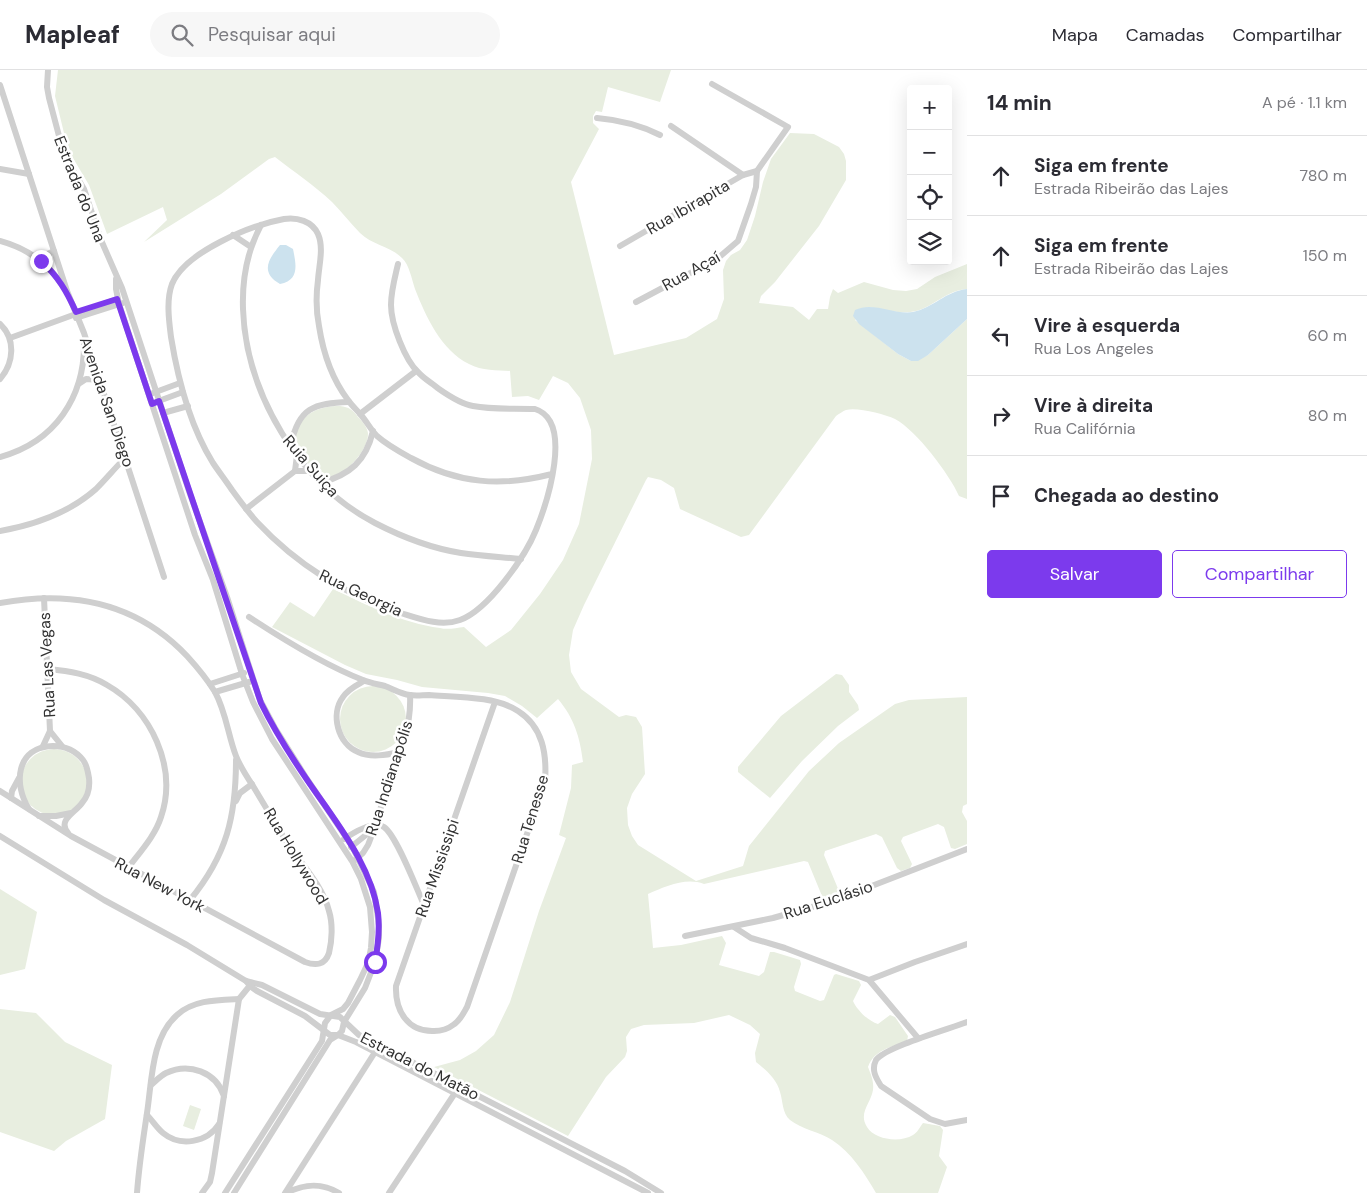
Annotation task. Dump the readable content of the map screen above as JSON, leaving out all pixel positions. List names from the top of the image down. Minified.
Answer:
{"streets":{"street":["Estrada do Una","Rua Ibirapita","Rua Açaí","Avenida San Diego","Ruia Suiça","Rua Georgia","Rua Las Vegas","Rua Indianapólis","Rua Tenesse","Rua Hollywood","Rua Mississipi","Rua New York","Rua Euclásio","Estrada do Matão"]},"crossings":[["Rua Ibirapita","Rua Açaí"],["Ruia Suiça","Rua Georgia"],["Rua Las Vegas","Rua Hollywood"],["Rua Las Vegas","Rua New York"],["Rua Indianapólis","Rua Tenesse"],["Rua Tenesse","Rua Mississipi"],["Rua Hollywood","Rua New York"]],"page":{"header":"Mapleaf","search":"Pesquisar aqui","nav":["Mapa","Camadas","Compartilhar"],"heading":["14 min","A pé · 1.1 km"],"map_buttons":["+","−"],"list":[["Siga em frente","Estrada Ribeirão das Lajes","780 m"],["Siga em frente","Estrada Ribeirão das Lajes","150 m"],["Vire à esquerda","Rua Los Angeles","60 m"],["Vire à direita","Rua Califórnia","80 m"],"Chegada ao destino"],"buttons":["Salvar","Compartilhar"]}}
